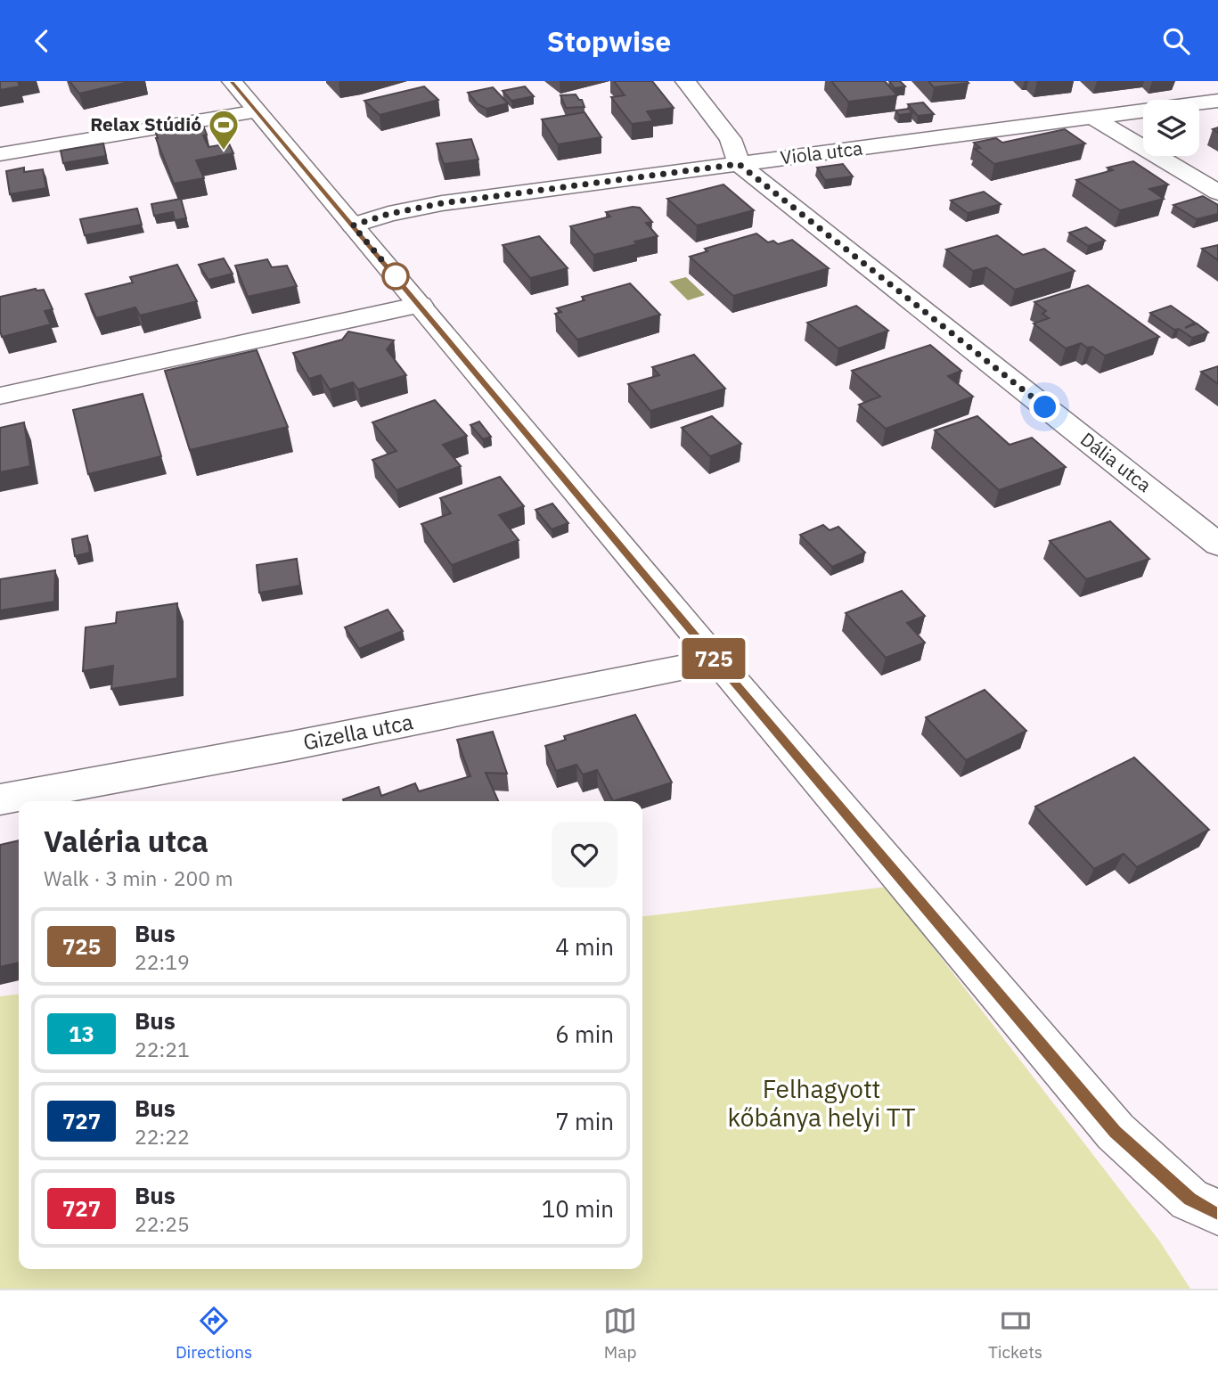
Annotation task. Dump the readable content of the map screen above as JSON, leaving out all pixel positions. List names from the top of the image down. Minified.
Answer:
{"streets":{"street":["Viola utca","Dália utca","Gizella utca"]},"crossings":[["Viola utca","Dália utca"]],"parks":["Felhagyott kőbánya helyi TT"],"places":{"sports":["Relax Stúdió"]},"lines":["bus line 725"],"page":{"header":"Stopwise","on_map":"725","heading":["Valéria utca","Walk · 3 min · 200 m"],"list":[{"mark":"725","name":"Bus","note":"22:19","value":"4 min"},{"mark":"13","name":"Bus","note":"22:21","value":"6 min"},{"mark":"727","name":"Bus","note":"22:22","value":"7 min"},{"mark":"727","name":"Bus","note":"22:25","value":"10 min"}],"tabs":["Directions","Map","Tickets"]}}
